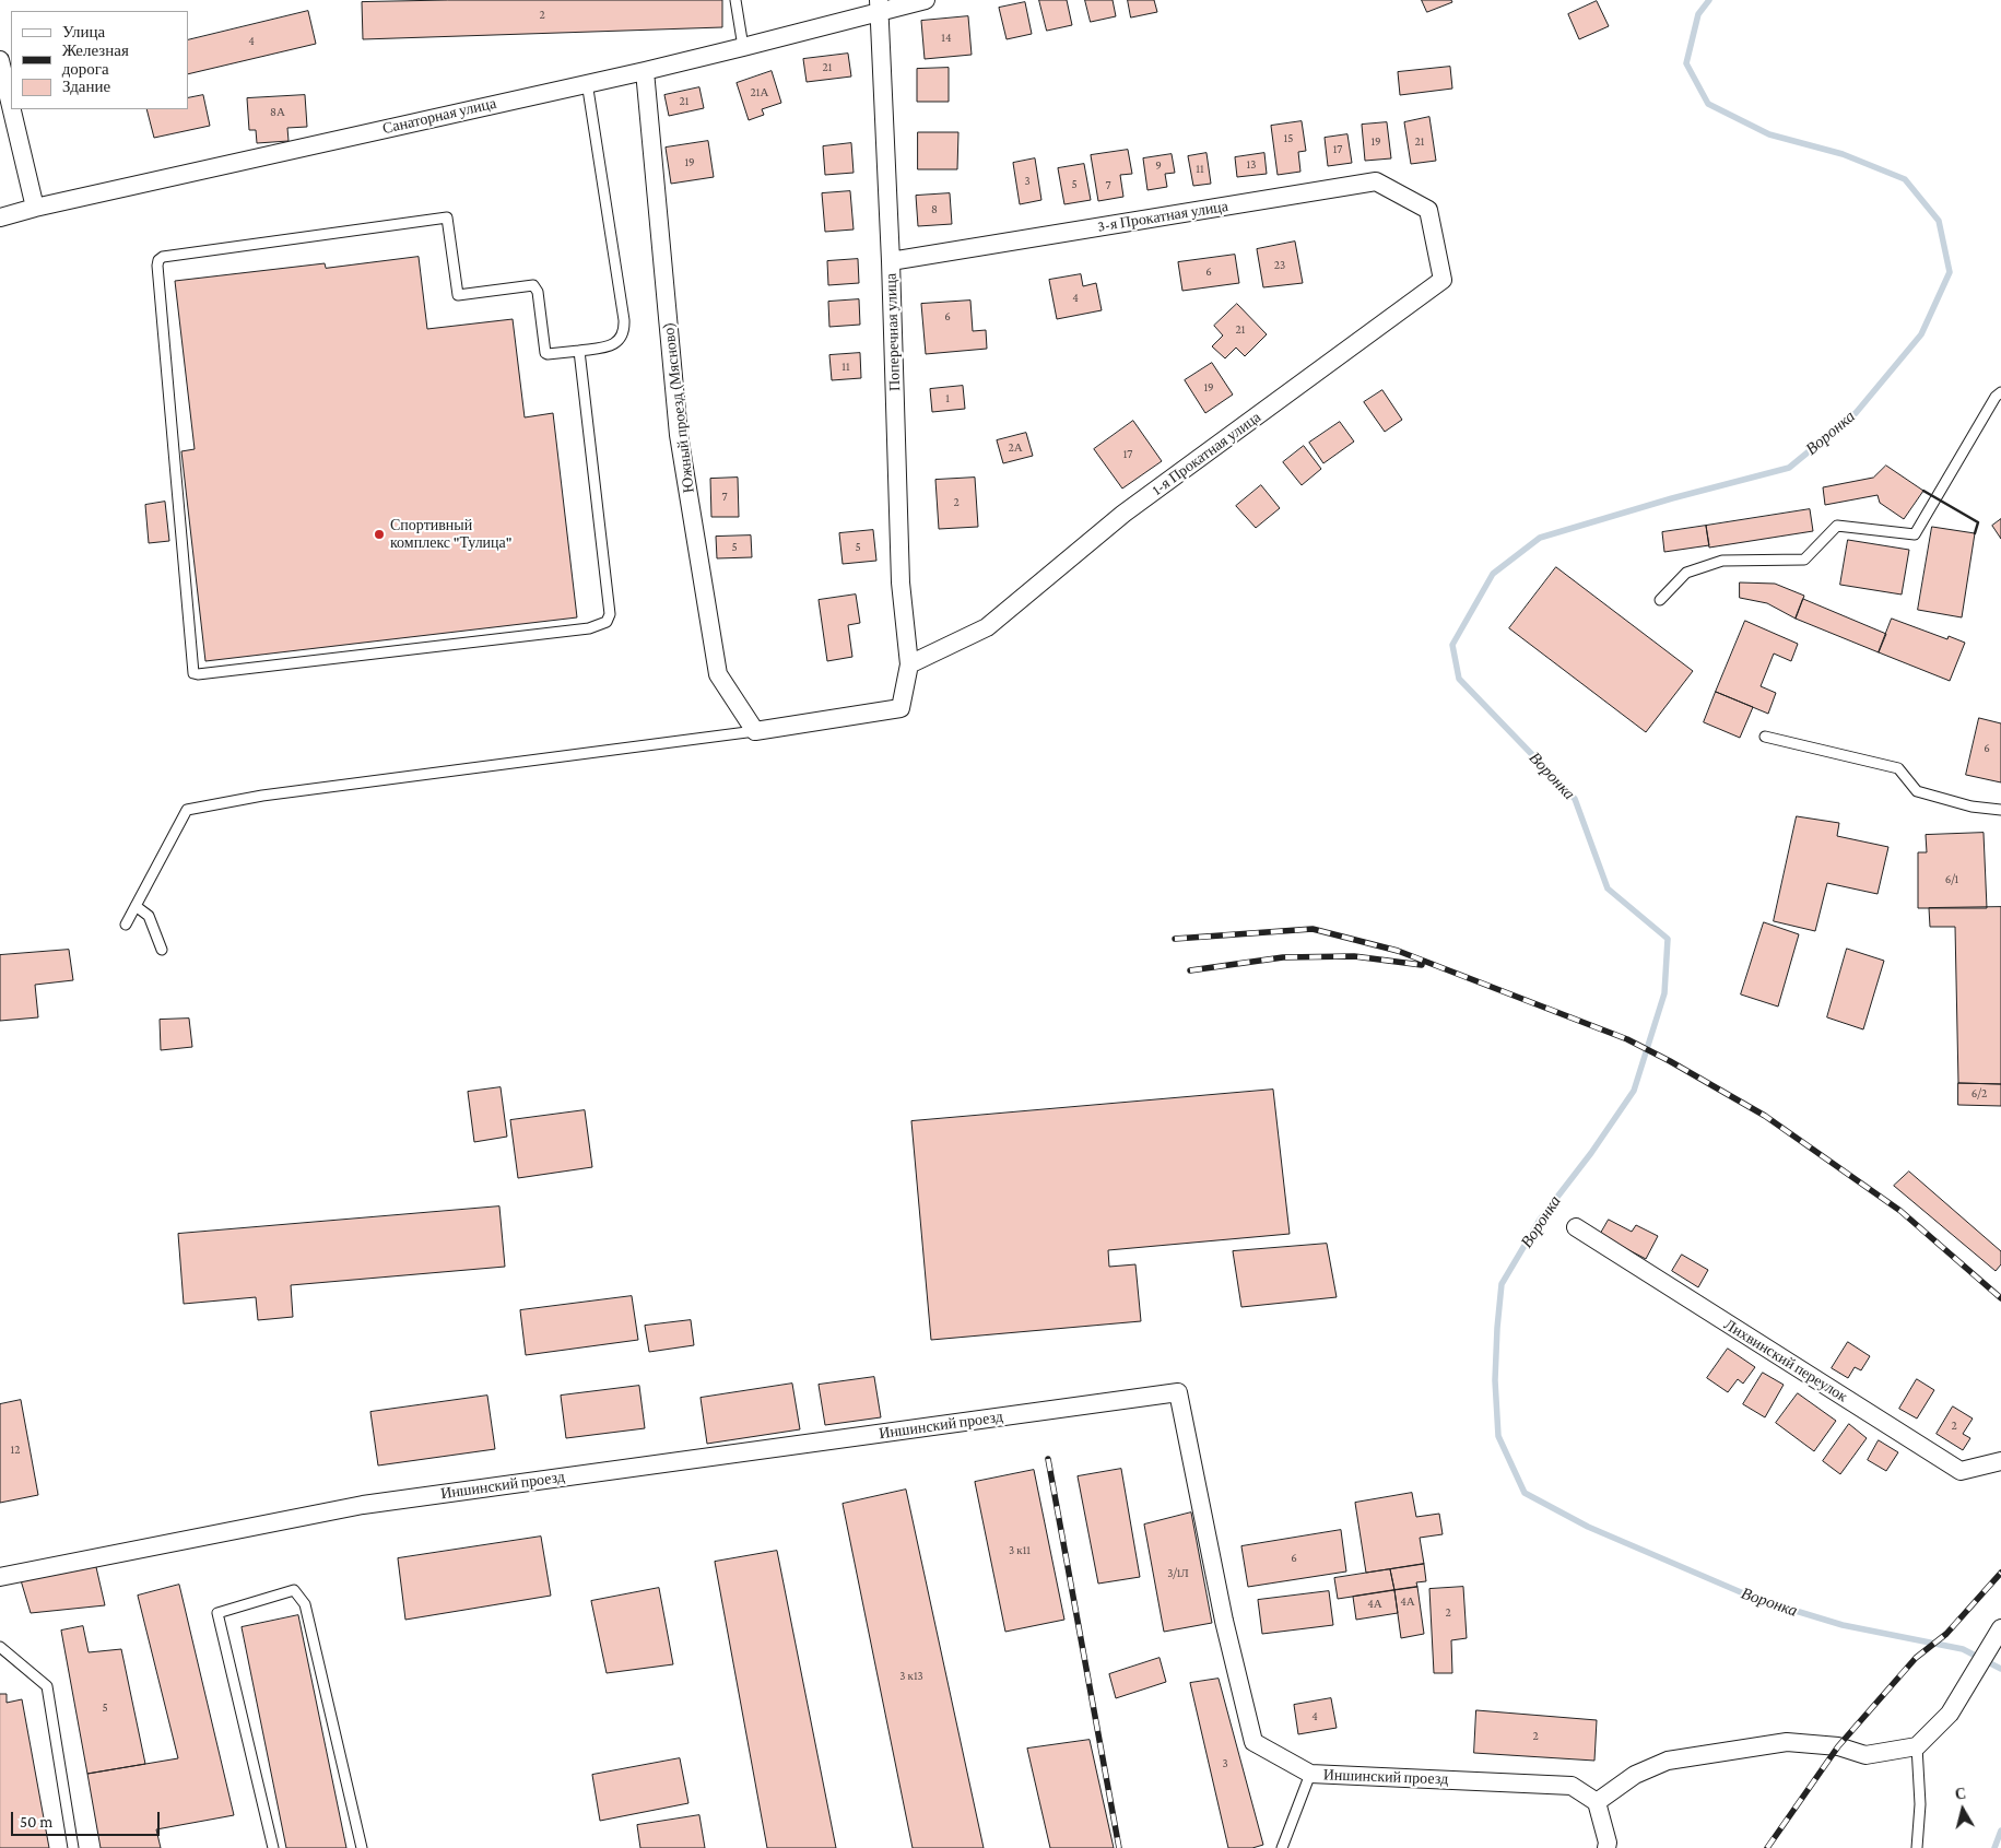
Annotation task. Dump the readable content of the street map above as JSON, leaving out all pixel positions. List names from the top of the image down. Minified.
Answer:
{"streets":{"street":["Санаторная улица","3-я Прокатная улица","Поперечная улица","Южный проезд (Мясново)","1-я Прокатная улица","Лихвинский переулок","Иншинский проезд"]},"crossings":[["Санаторная улица","Поперечная улица"],["Санаторная улица","Южный проезд (Мясново)"],["3-я Прокатная улица","Поперечная улица"],["3-я Прокатная улица","1-я Прокатная улица"],["Поперечная улица","Южный проезд (Мясново)"],["Поперечная улица","1-я Прокатная улица"]],"water":["Воронка"],"places":["Спортивный комплекс \"Тулица\""],"house_numbers":["2","14","4","21","21А","21","8А","15","19","21","17","19","13","9","11","3","5","7","8","23","6","4","6","21","11","19","1","2А","17","7","2","5","5","6","6/1","6/2","2","12","3 к11","6","3/1Л","4А","4А","2","3 к13","5","4","2","3"],"legend":["Улица","Железная дорога","Здание"],"scale_bar":"50 m","north":"top"}
